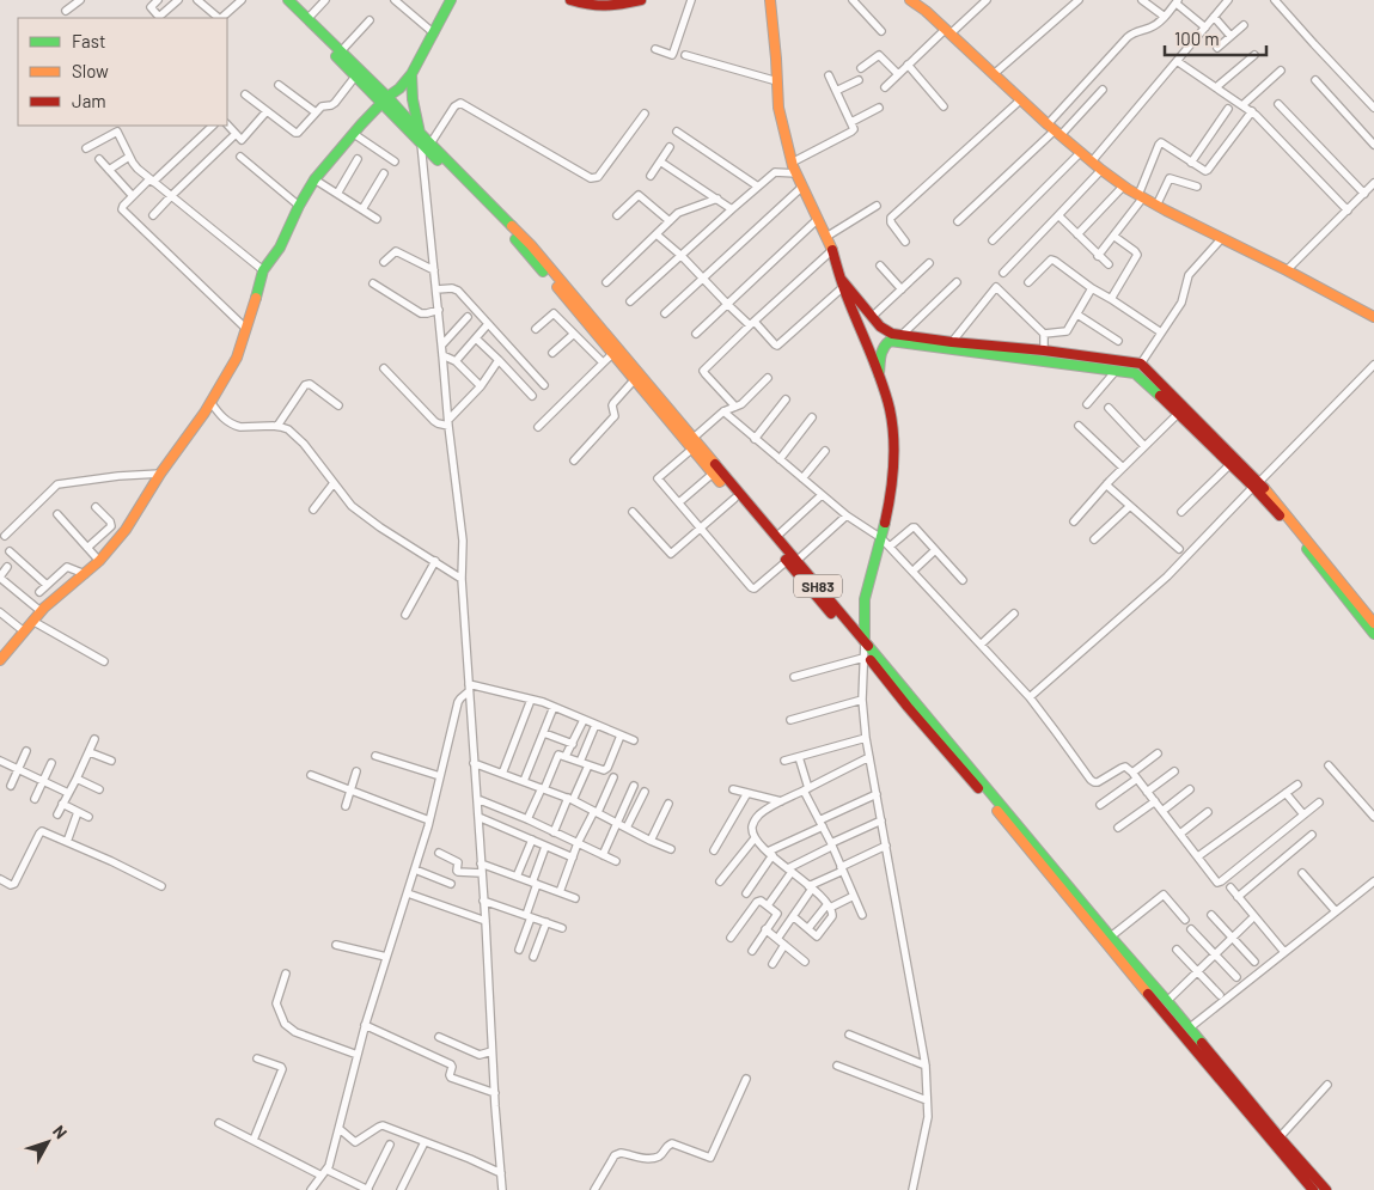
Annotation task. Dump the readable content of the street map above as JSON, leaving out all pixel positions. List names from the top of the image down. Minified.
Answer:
{"streets":{"street":["SH83"]},"legend":["Fast","Slow","Jam"],"scale_bar":"100 m","north":"top right"}
